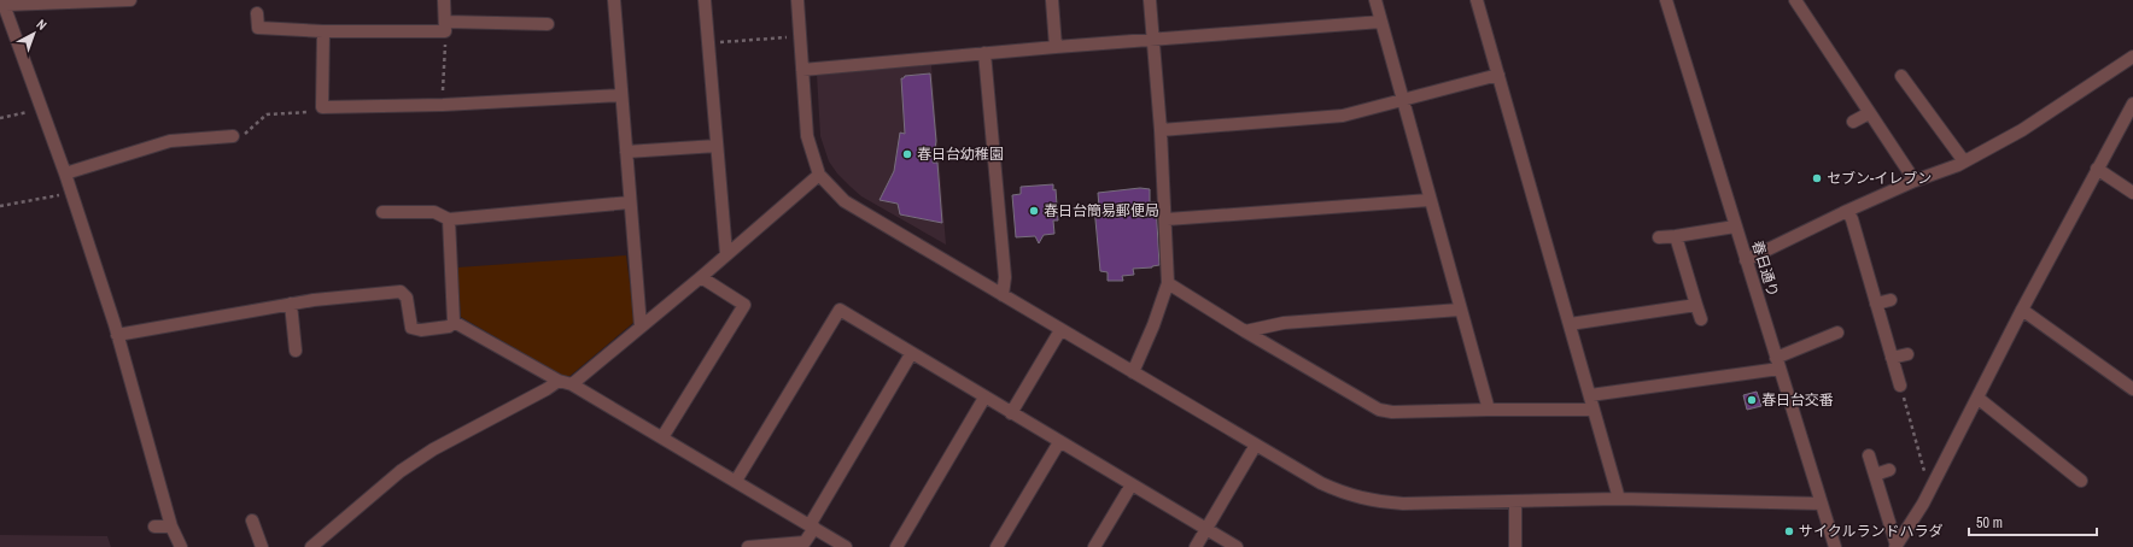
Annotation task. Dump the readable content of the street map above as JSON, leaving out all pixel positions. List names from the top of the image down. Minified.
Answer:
{"streets":{"street":["春日通り"]},"places":["春日台幼稚園","セブン-イレブン","春日台簡易郵便局","春日台交番","サイクルランドハラダ"],"scale_bar":"50 m","north":"top right"}
